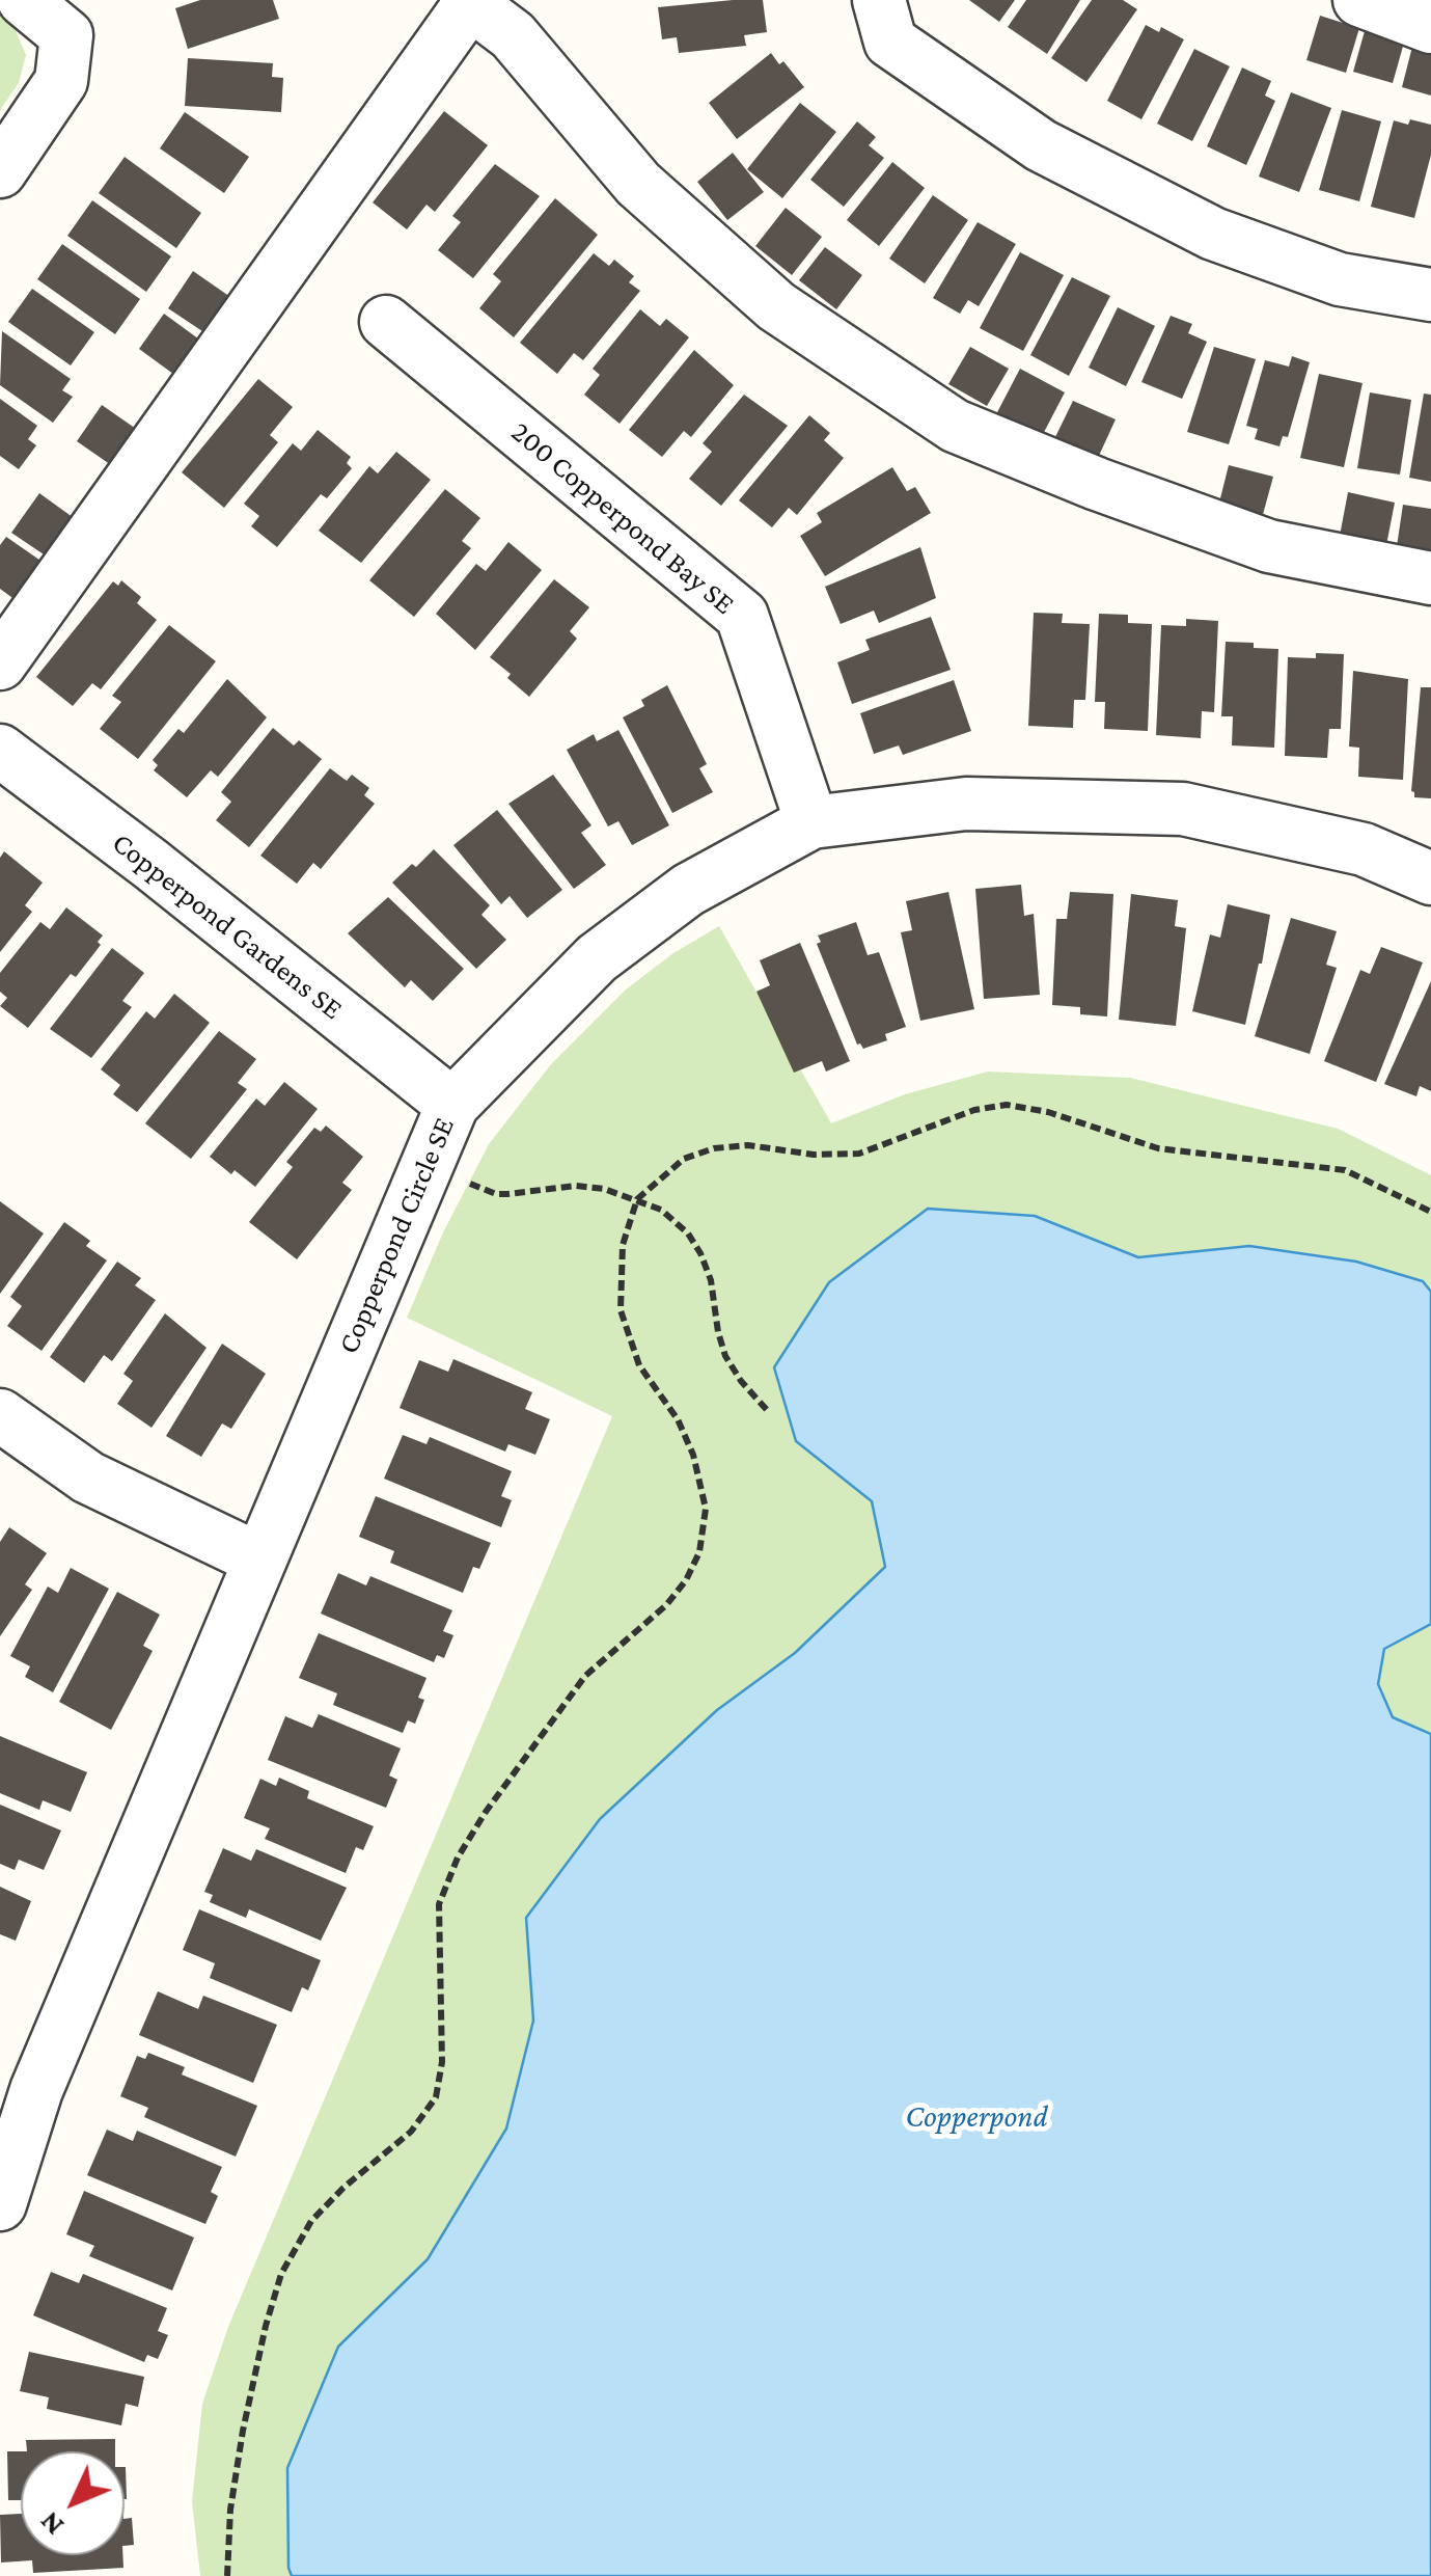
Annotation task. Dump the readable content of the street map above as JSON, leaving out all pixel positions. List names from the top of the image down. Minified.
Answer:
{"streets":{"street":["200 Copperpond Bay SE","Copperpond Gardens SE","Copperpond Circle SE"]},"crossings":[["200 Copperpond Bay SE","Copperpond Circle SE"],["Copperpond Gardens SE","Copperpond Circle SE"]],"water":["Copperpond"],"north":"bottom left"}
